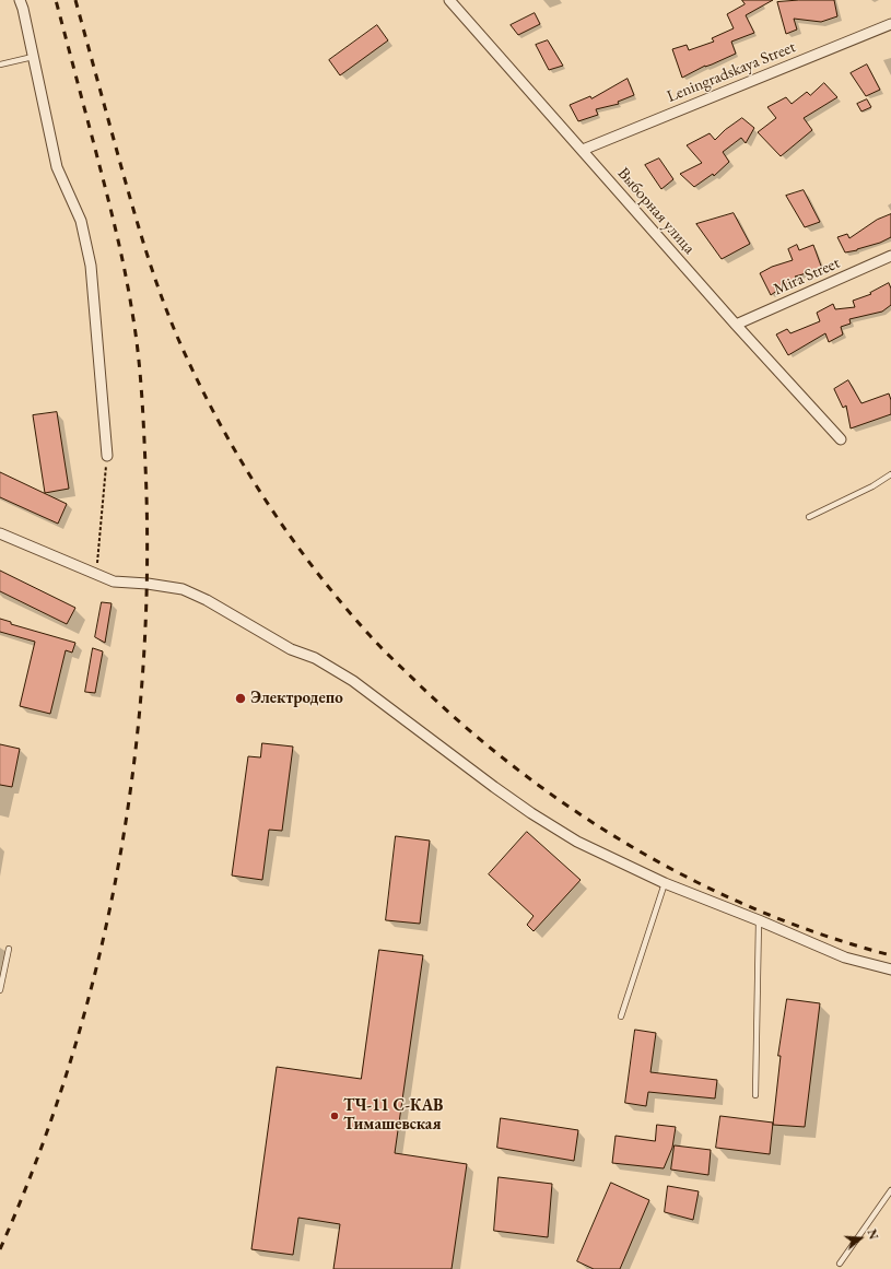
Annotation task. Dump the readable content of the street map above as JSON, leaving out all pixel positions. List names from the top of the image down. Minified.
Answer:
{"streets":{"street":["Leningradskaya Street","Выборная улица","Mira Street"]},"crossings":[["Leningradskaya Street","Выборная улица"],["Выборная улица","Mira Street"]],"places":["Электродепо","ТЧ-11 С-КАВ Тимашевская"],"north":"right"}
